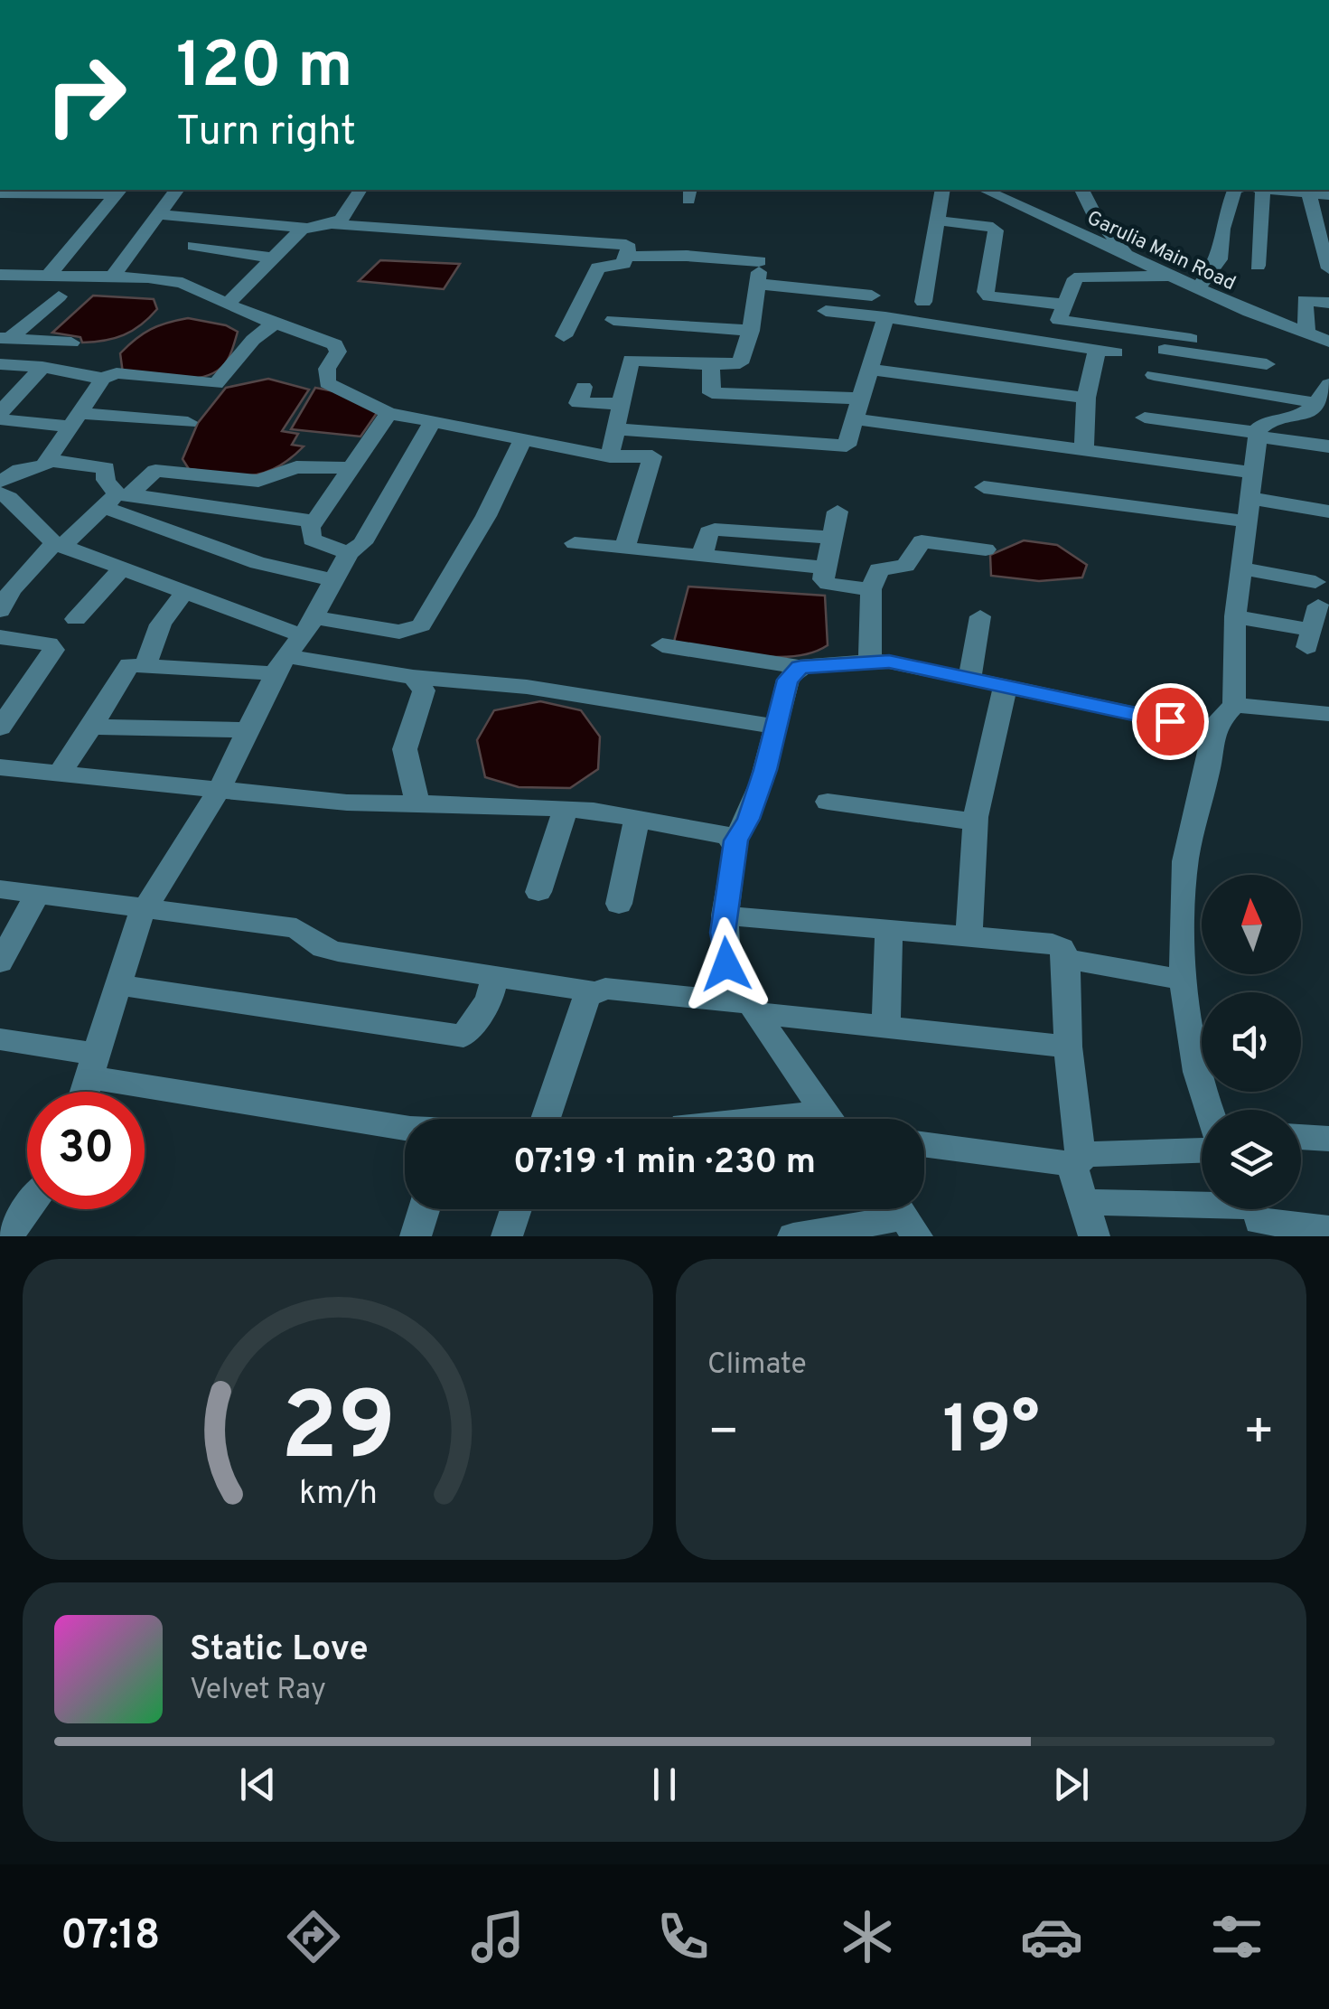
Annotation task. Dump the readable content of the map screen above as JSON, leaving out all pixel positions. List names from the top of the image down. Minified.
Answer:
{"streets":{"street":["Garulia Main Road"]},"north":"top","page":{"turn":["120 m","Turn right"],"limit":"30","trip":"07:19 · 1 min · 230 m","tile":"Climate","heat":["−","19°","+"],"song":["Static Love","Velvet Ray"],"tabs":"07:18","gauge":["29","km/h"]}}
